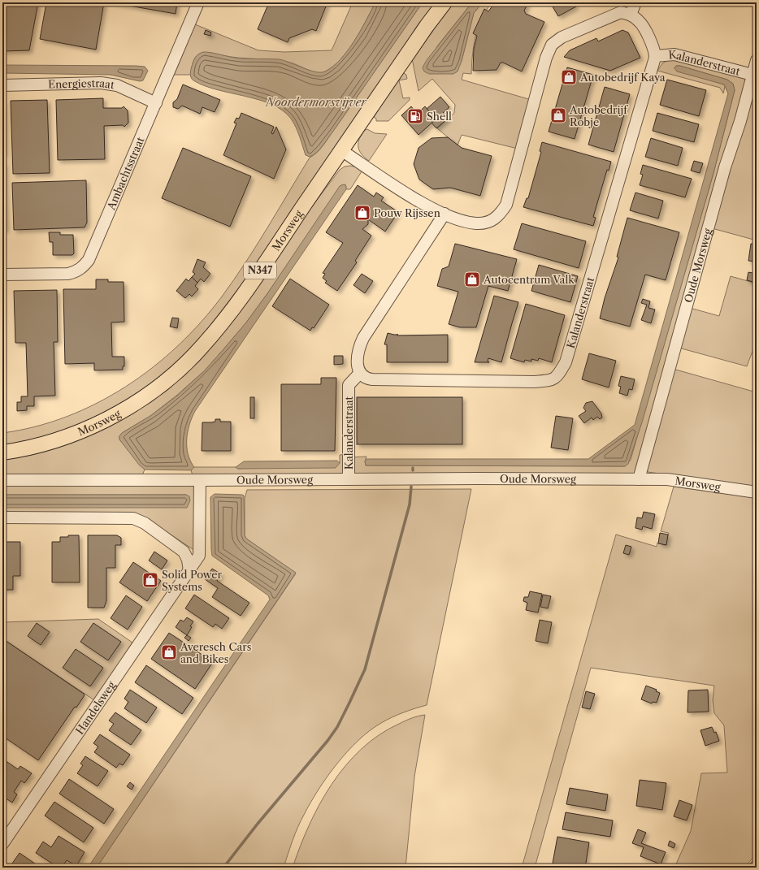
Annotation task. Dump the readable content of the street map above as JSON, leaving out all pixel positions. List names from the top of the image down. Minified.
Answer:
{"streets":{"main road":["Morsweg","N347"],"street":["Kalanderstraat","Energiestraat","Ambachtsstraat","Oude Morsweg","Handelsweg"]},"crossings":[["Kalanderstraat","Oude Morsweg"],["Energiestraat","Ambachtsstraat"],["Morsweg","Oude Morsweg"],["Oude Morsweg","Handelsweg"]],"water":["Noordermorsvijver"],"places":{"shop":["Autobedrijf Kaya","Autobedrijf Robje","Pouw Rijssen","Autocentrum Valk","Solid Power Systems","Averesch Cars and Bikes"],"fuel station":["Shell"]}}
